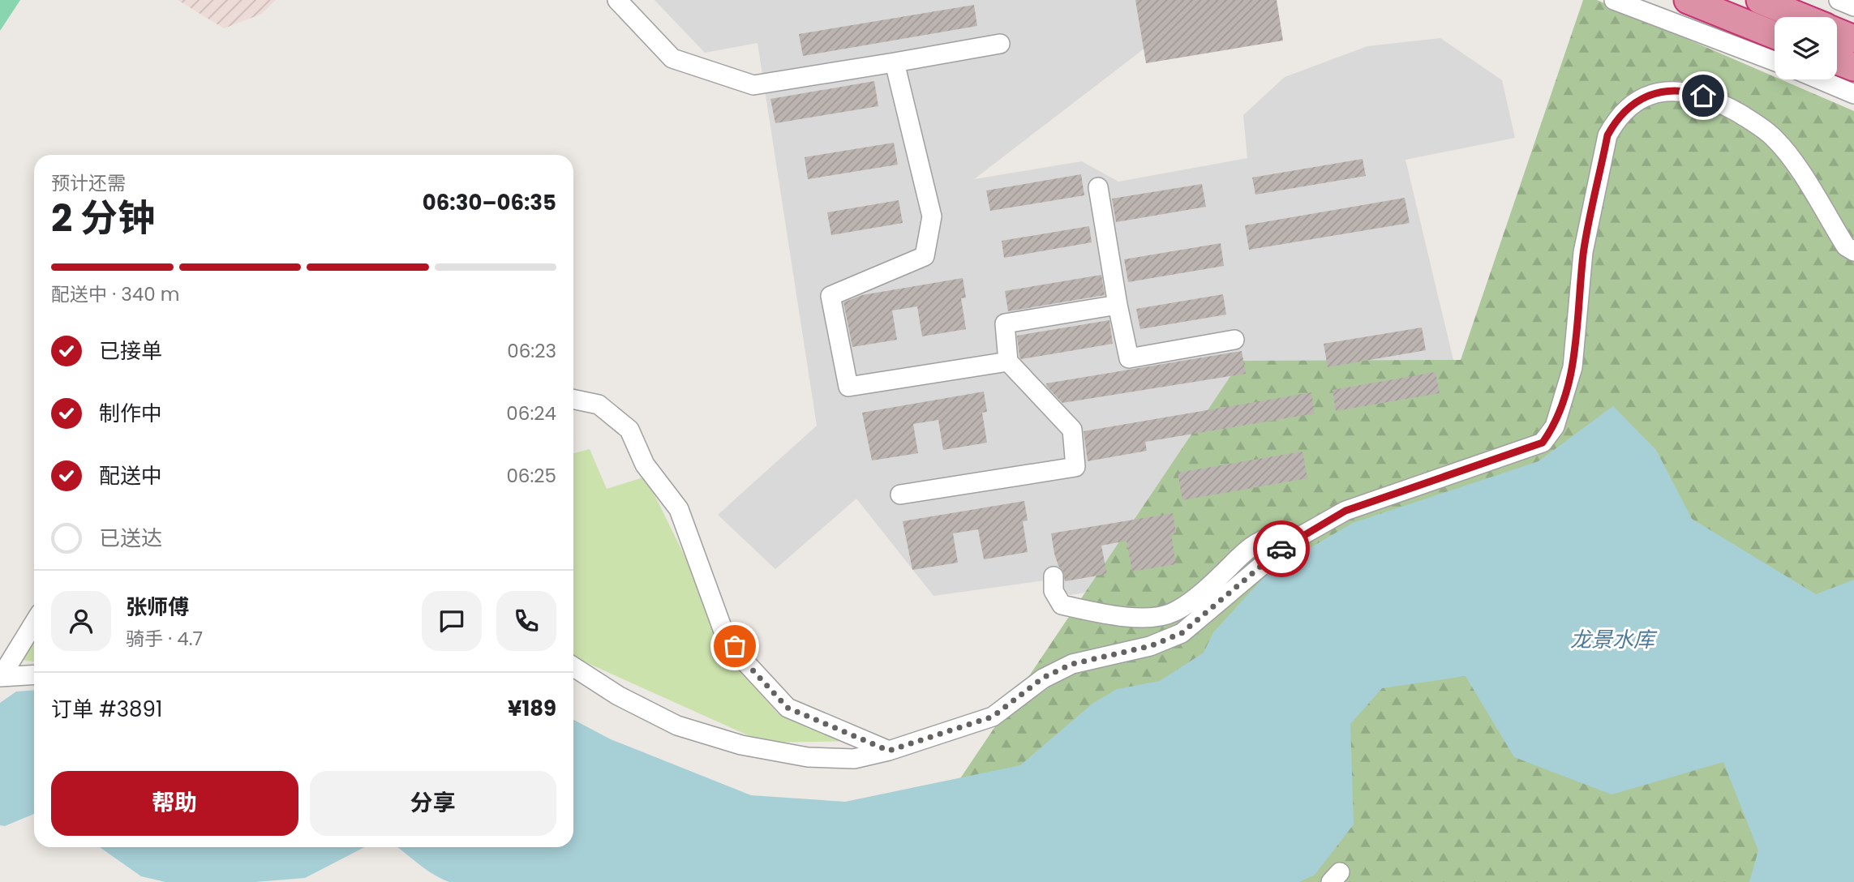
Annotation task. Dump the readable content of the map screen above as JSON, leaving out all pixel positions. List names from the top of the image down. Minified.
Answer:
{"water":["龙景水库"],"page":{"heading":["2 分钟","预计还需","06:30–06:35"],"panel":["张师傅","骑手 · 4.7","订单 #3891","¥189"],"bar":"配送中 · 340 m","list":[["已接单","06:23"],["制作中","06:24"],["配送中","06:25"],"已送达"],"buttons":["帮助","分享"]}}
